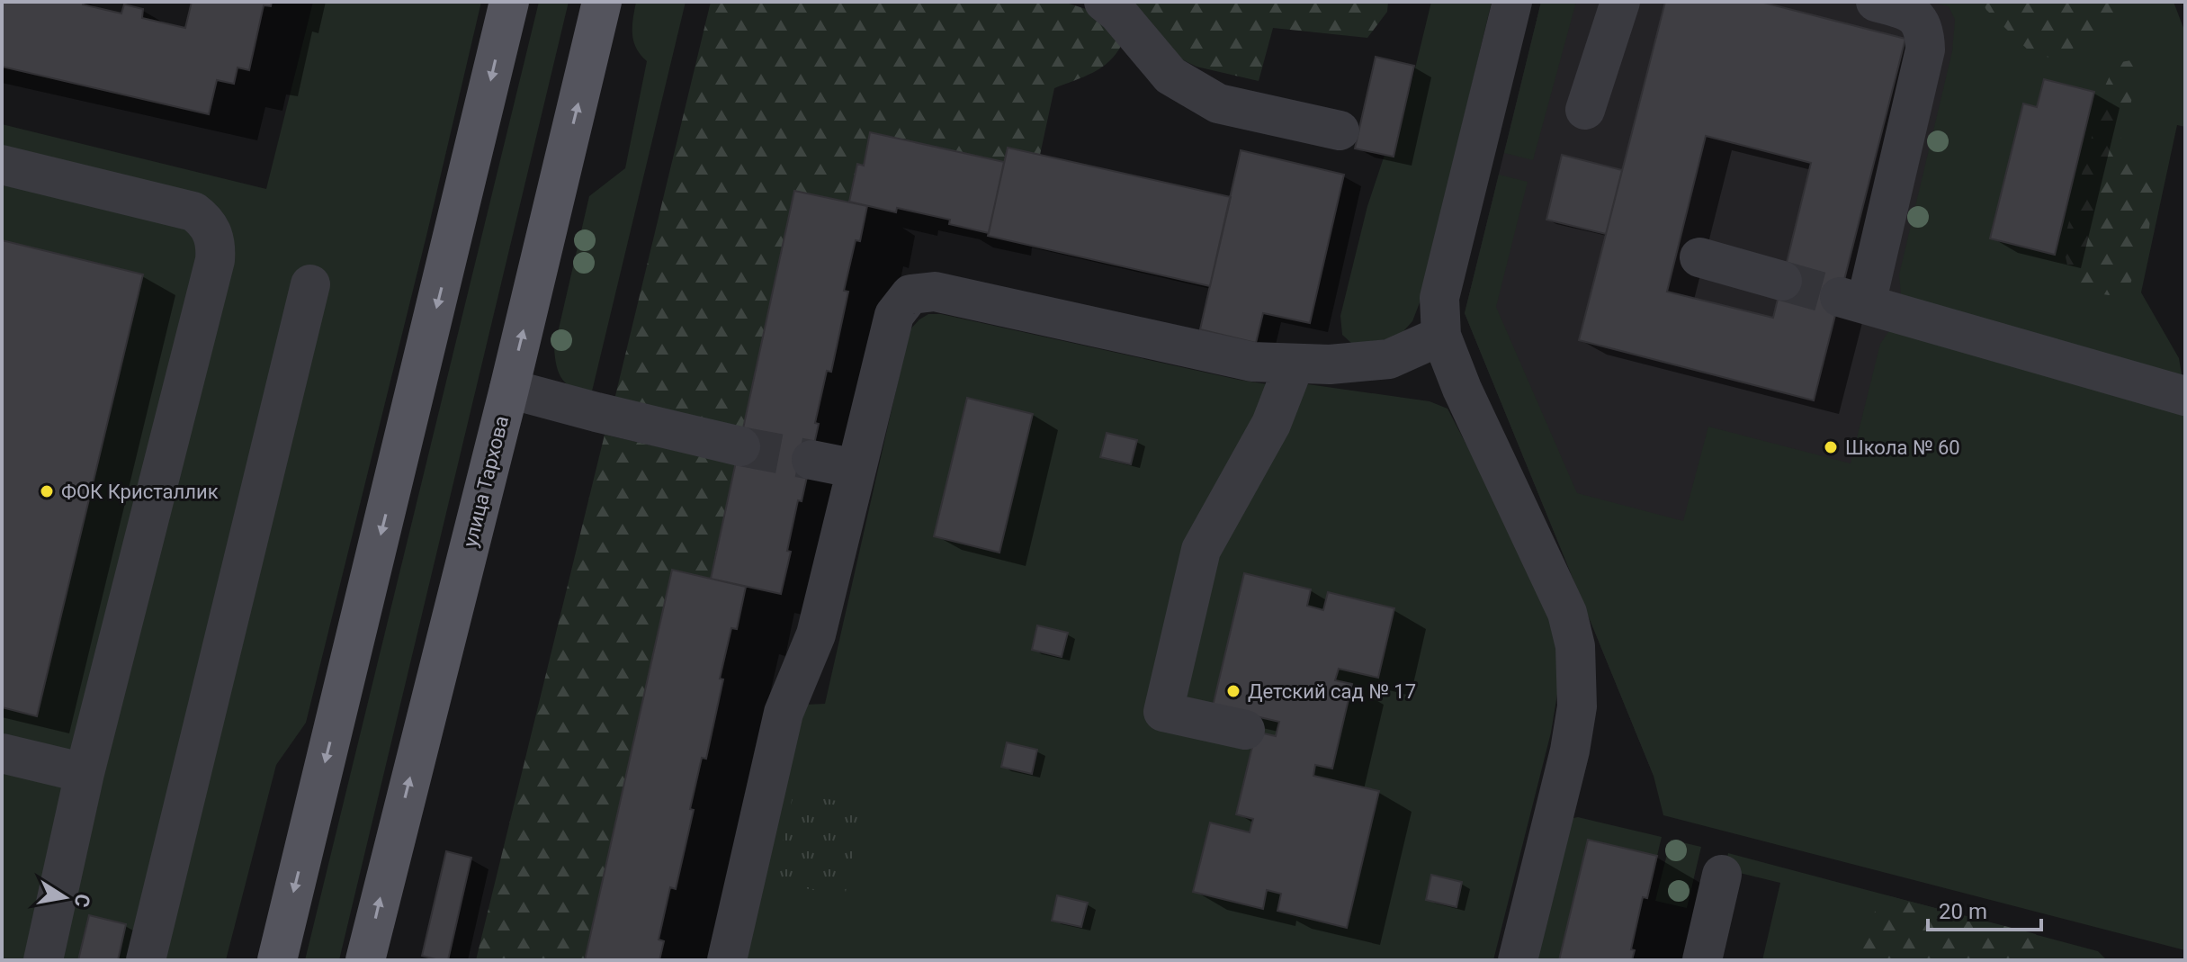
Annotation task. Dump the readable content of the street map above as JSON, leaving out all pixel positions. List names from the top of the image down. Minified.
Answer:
{"streets":{"main road":["улица Тархова"]},"places":["Школа № 60","ФОК Кристаллик","Детский сад № 17"],"scale_bar":"20 m","north":"right"}
